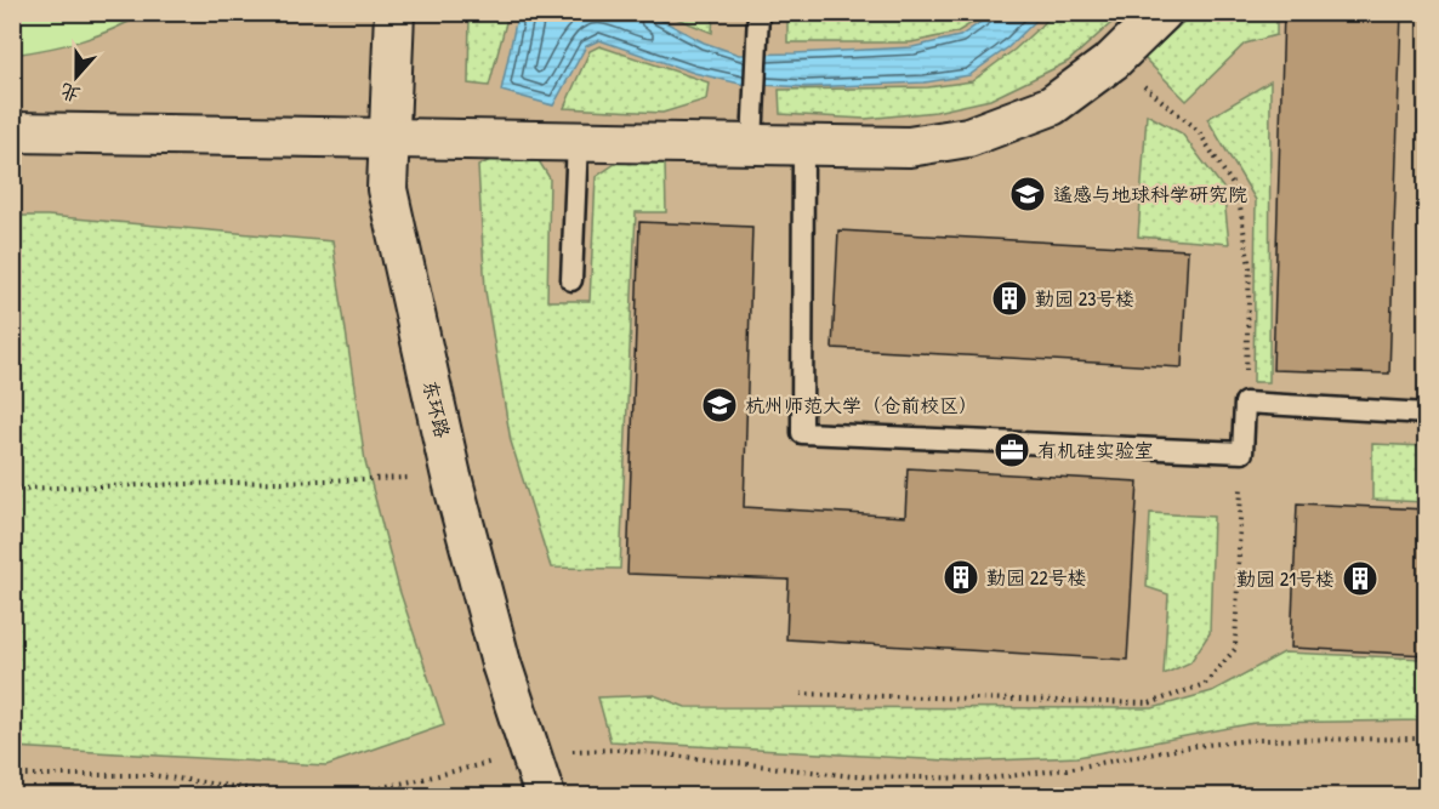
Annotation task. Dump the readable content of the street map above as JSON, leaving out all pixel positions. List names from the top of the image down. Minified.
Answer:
{"streets":{"street":["东环路"]},"places":{"school or university":["遥感与地球科学研究院","杭州师范大学（仓前校区）"],"building":["勤园 23号楼","勤园 22号楼","勤园 21号楼"],"office":["有机硅实验室"]},"north":"bottom"}
